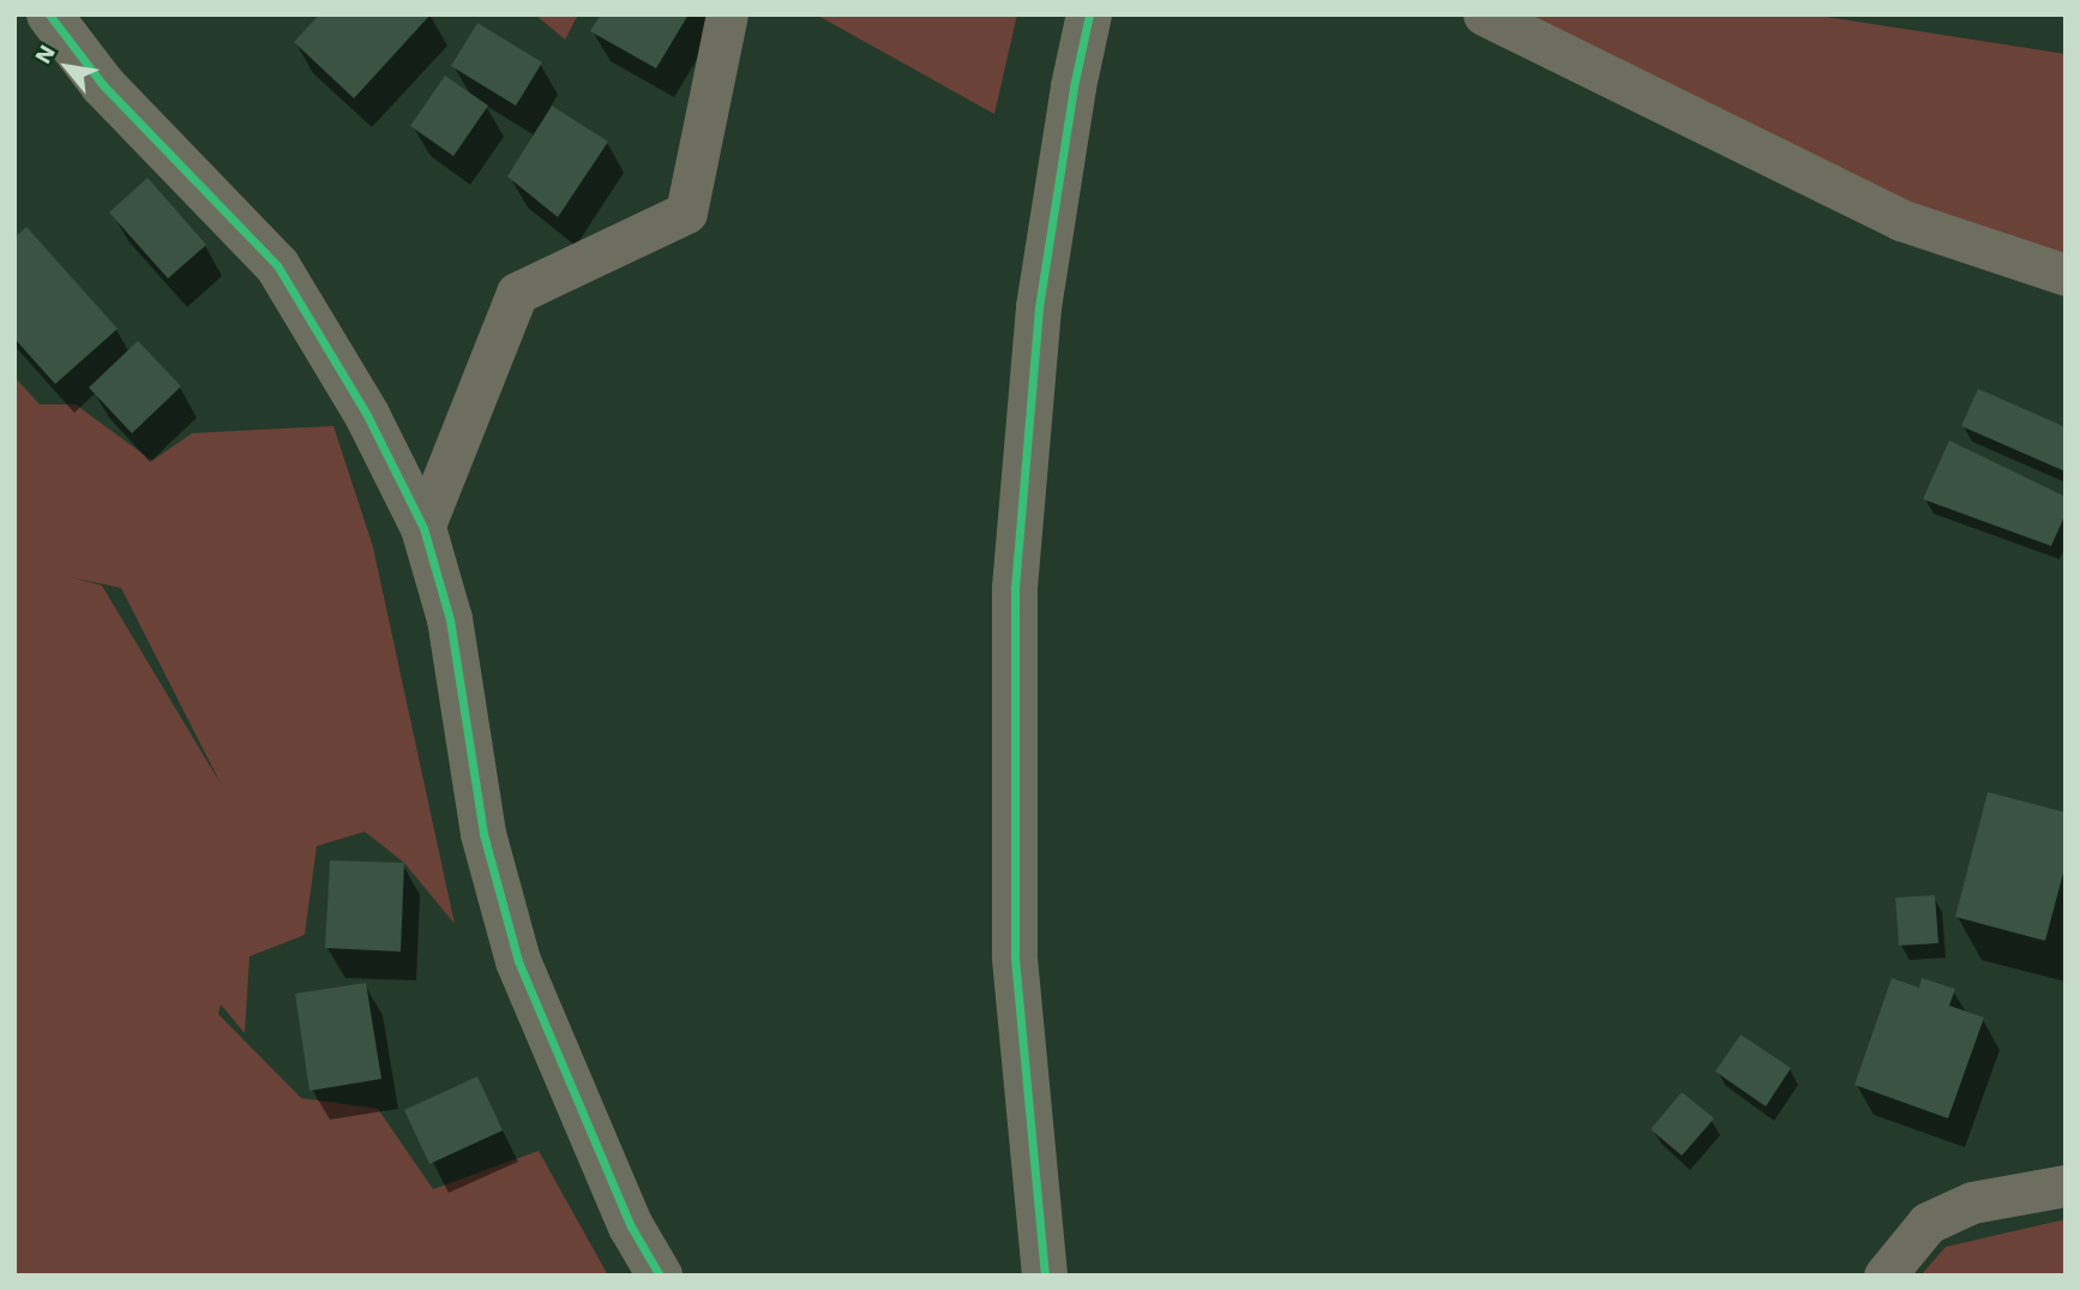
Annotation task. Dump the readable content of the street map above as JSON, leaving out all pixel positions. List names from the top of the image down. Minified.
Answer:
{"north":"top left"}
